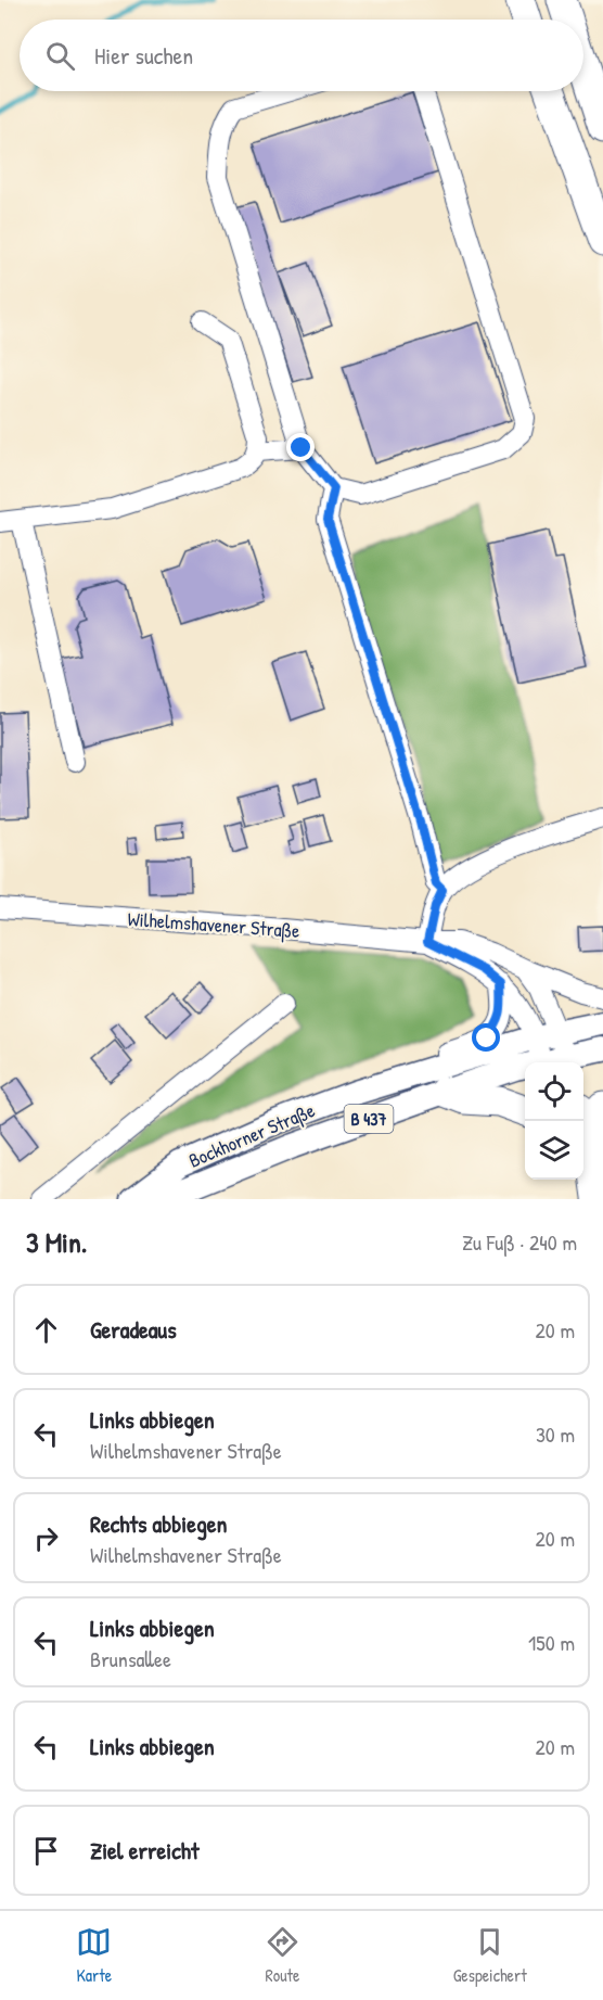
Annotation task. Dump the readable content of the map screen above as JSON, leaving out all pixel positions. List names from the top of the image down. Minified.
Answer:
{"streets":{"main road":["B 437","Bockhorner Straße"],"street":["Wilhelmshavener Straße"]},"crossings":[["Wilhelmshavener Straße","Bockhorner Straße"]],"page":{"search":"Hier suchen","heading":["3 Min.","Zu Fuß · 240 m"],"list":[["Geradeaus","20 m"],["Links abbiegen","Wilhelmshavener Straße","30 m"],["Rechts abbiegen","Wilhelmshavener Straße","20 m"],["Links abbiegen","Brunsallee","150 m"],["Links abbiegen","20 m"],"Ziel erreicht"],"nav":["Karte","Route","Gespeichert"]}}
